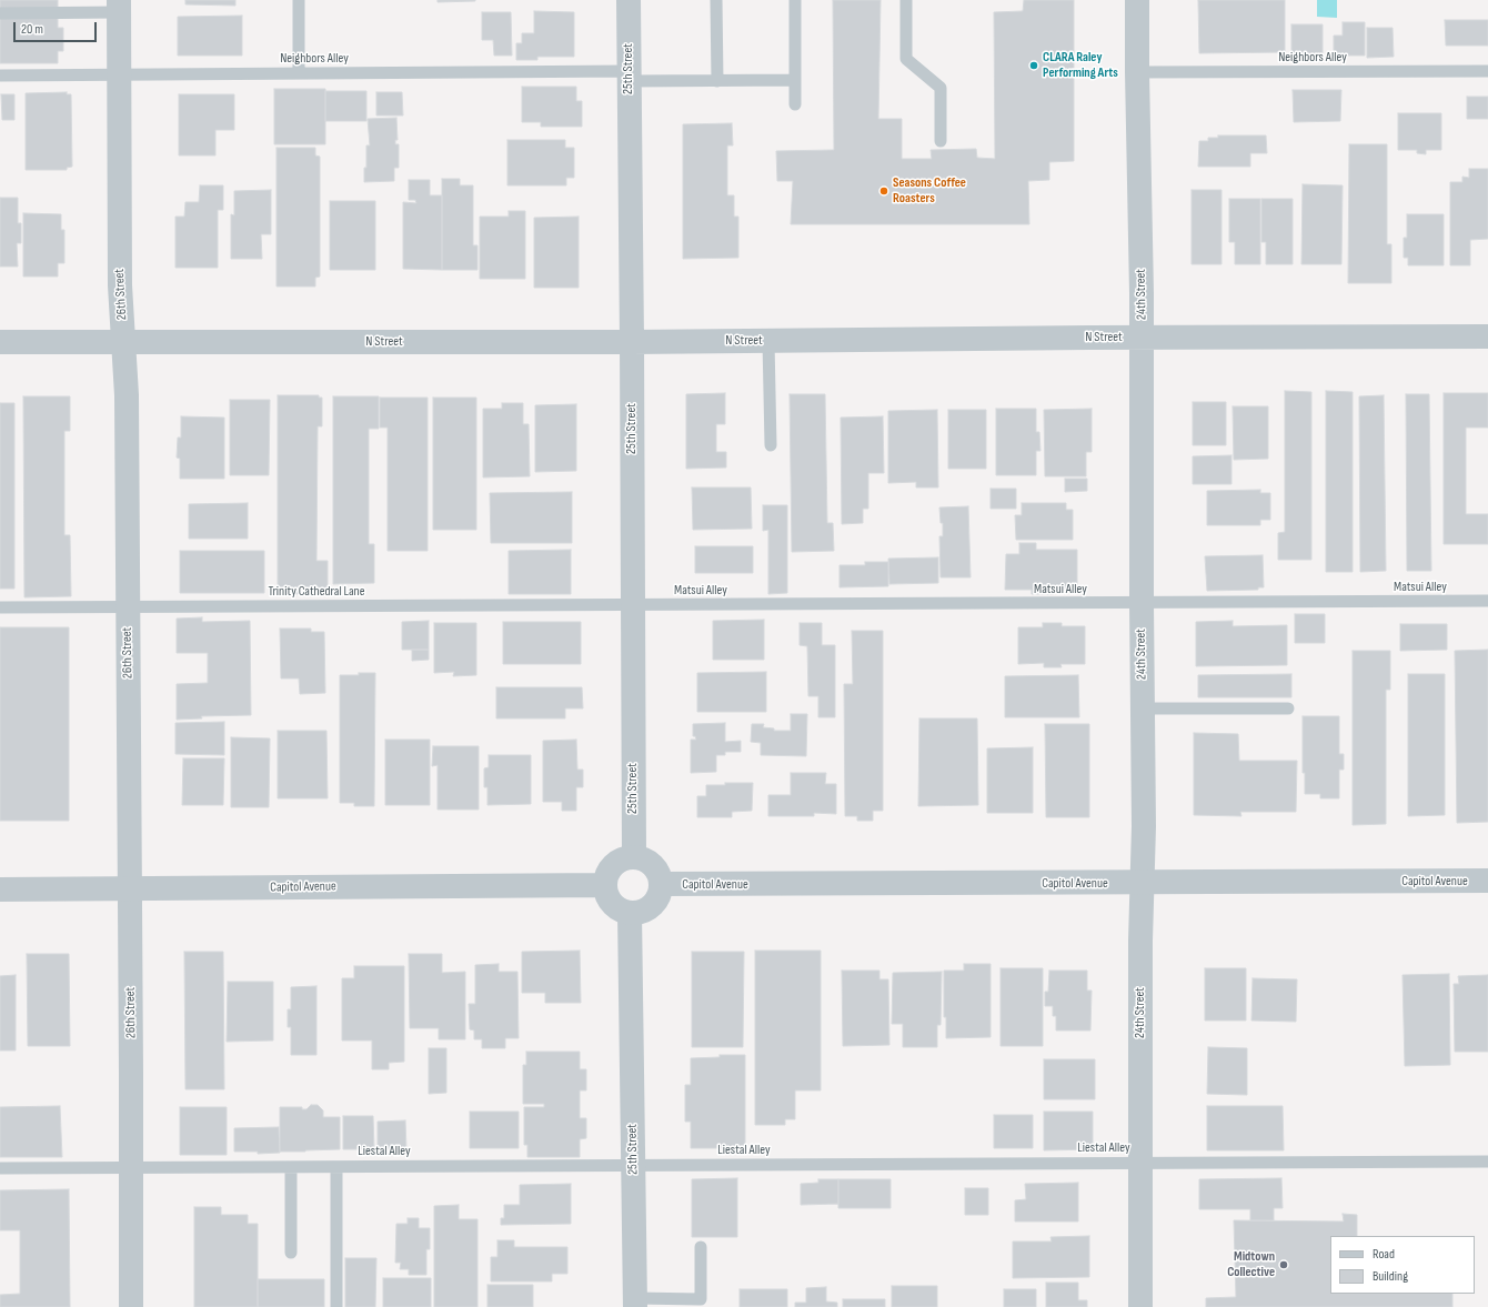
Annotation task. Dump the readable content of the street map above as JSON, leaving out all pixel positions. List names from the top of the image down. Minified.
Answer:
{"streets":{"street":["25th Street","26th Street","24th Street","N Street","Capitol Avenue"],"lane":["Neighbors Alley","Matsui Alley","Trinity Cathedral Lane","Liestal Alley"]},"crossings":[["Neighbors Alley","25th Street"],["Neighbors Alley","26th Street"],["Neighbors Alley","24th Street"],["25th Street","N Street"],["25th Street","Matsui Alley"],["25th Street","Trinity Cathedral Lane"],["25th Street","Capitol Avenue"],["25th Street","Liestal Alley"],["26th Street","N Street"],["26th Street","Trinity Cathedral Lane"],["26th Street","Capitol Avenue"],["26th Street","Liestal Alley"],["24th Street","N Street"],["24th Street","Matsui Alley"],["24th Street","Capitol Avenue"],["24th Street","Liestal Alley"],["Matsui Alley","Trinity Cathedral Lane"]],"places":["CLARA Raley Performing Arts","Seasons Coffee Roasters","Midtown Collective"],"legend":["Road","Building"],"scale_bar":"20 m"}
